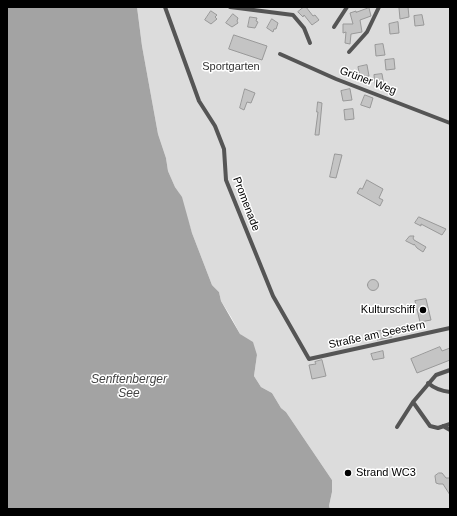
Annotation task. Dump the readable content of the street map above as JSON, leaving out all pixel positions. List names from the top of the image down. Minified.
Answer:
{"streets":{"street":["Grüner Weg","Promenade","Straße am Seestern"]},"crossings":[["Promenade","Straße am Seestern"]],"water":["Senftenberger See"],"parks":["Sportgarten"],"places":["Kulturschiff","Strand WC3"]}
